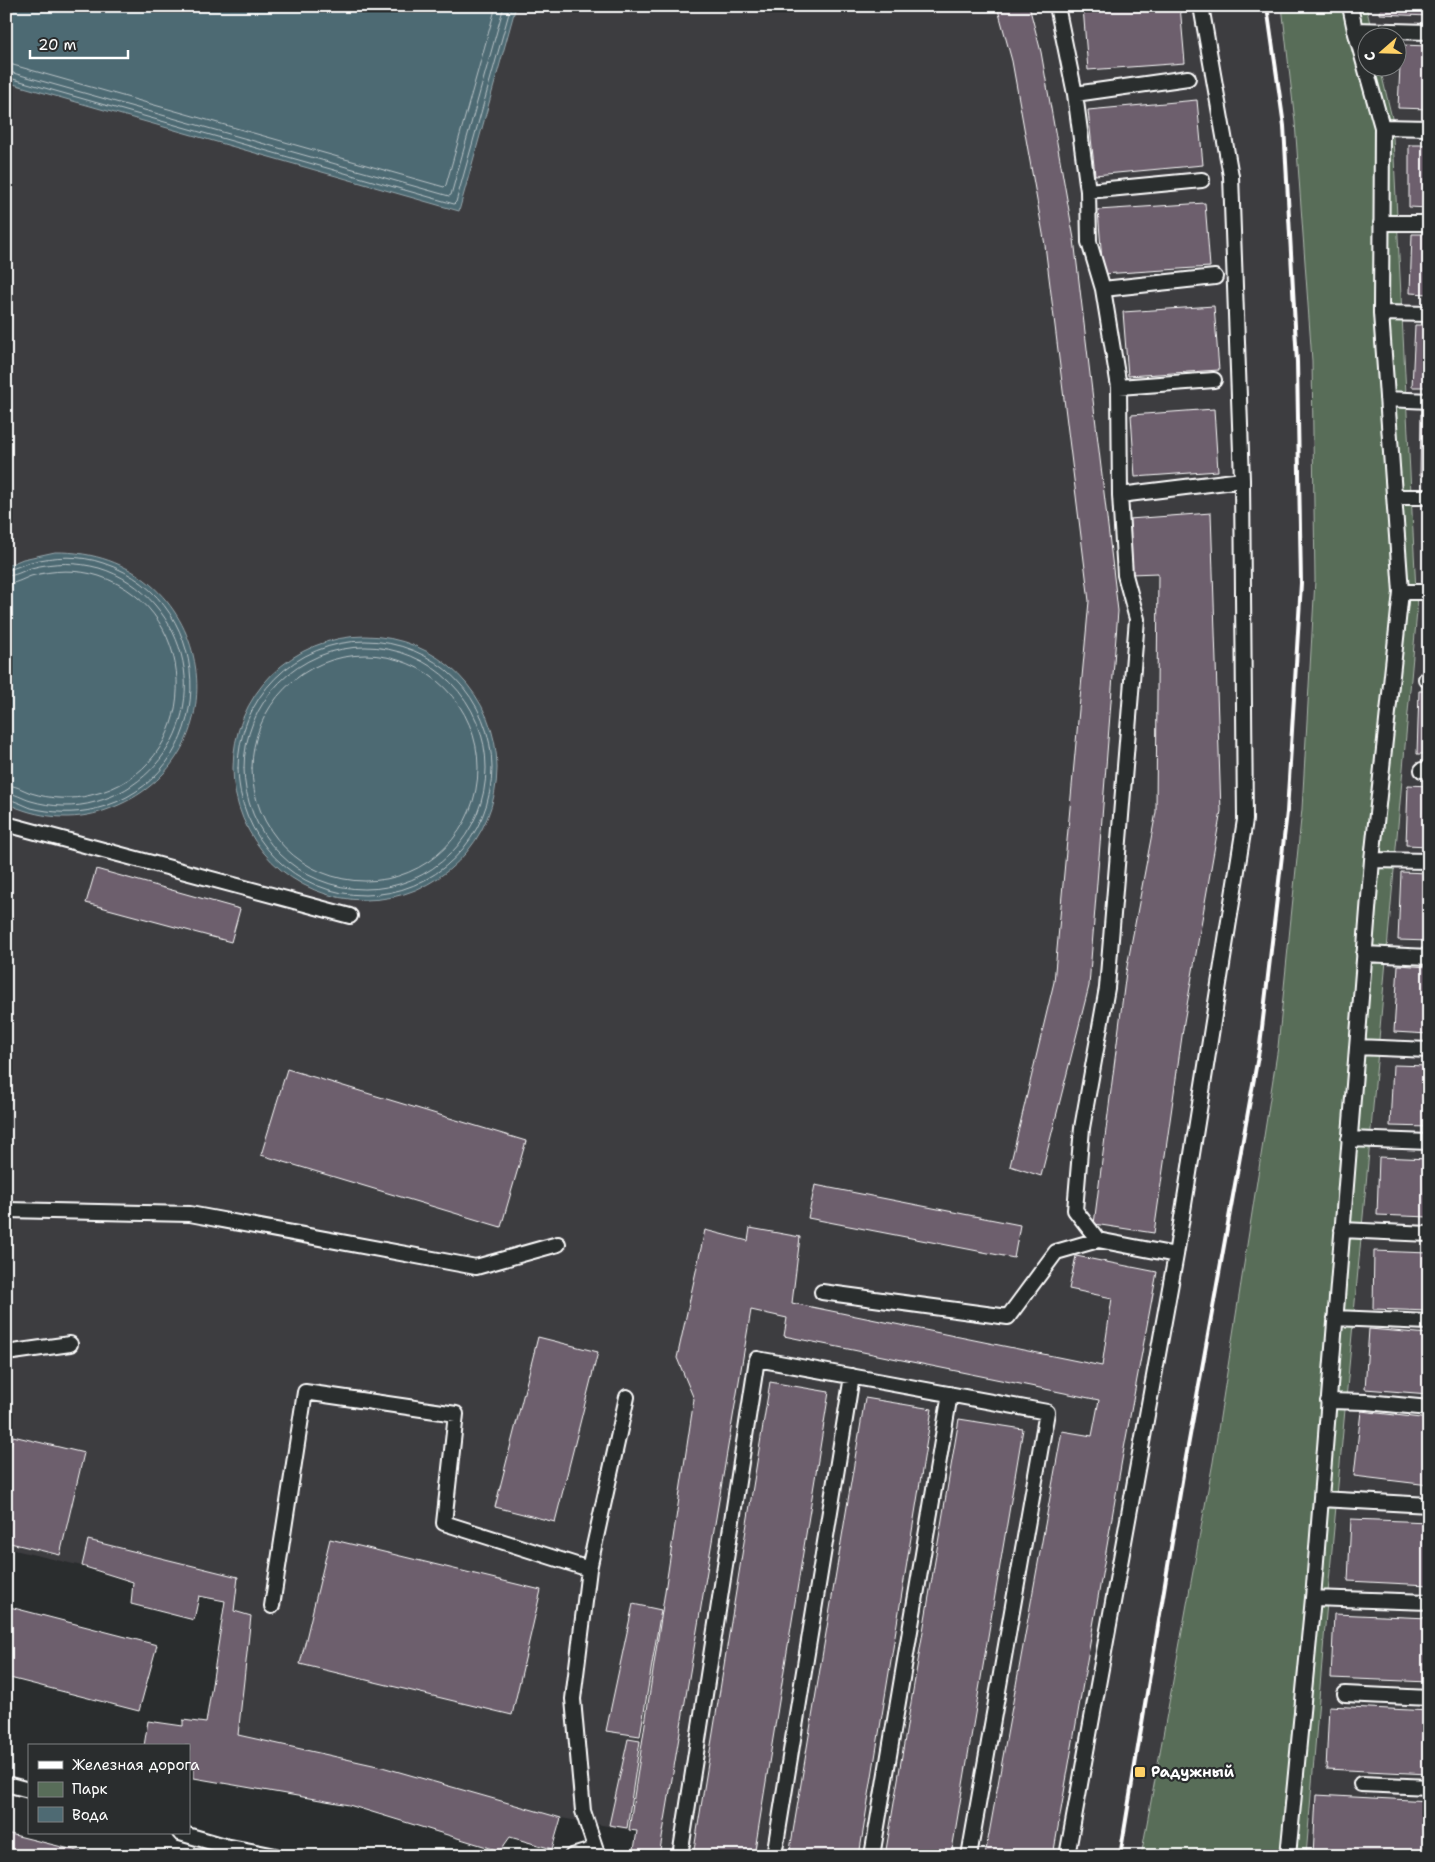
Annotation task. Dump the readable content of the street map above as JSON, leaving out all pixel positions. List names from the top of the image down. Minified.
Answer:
{"places":{"transit":["Радужный"]},"legend":["Железная дорога","Парк","Вода"],"scale_bar":"20 m","north":"left"}
